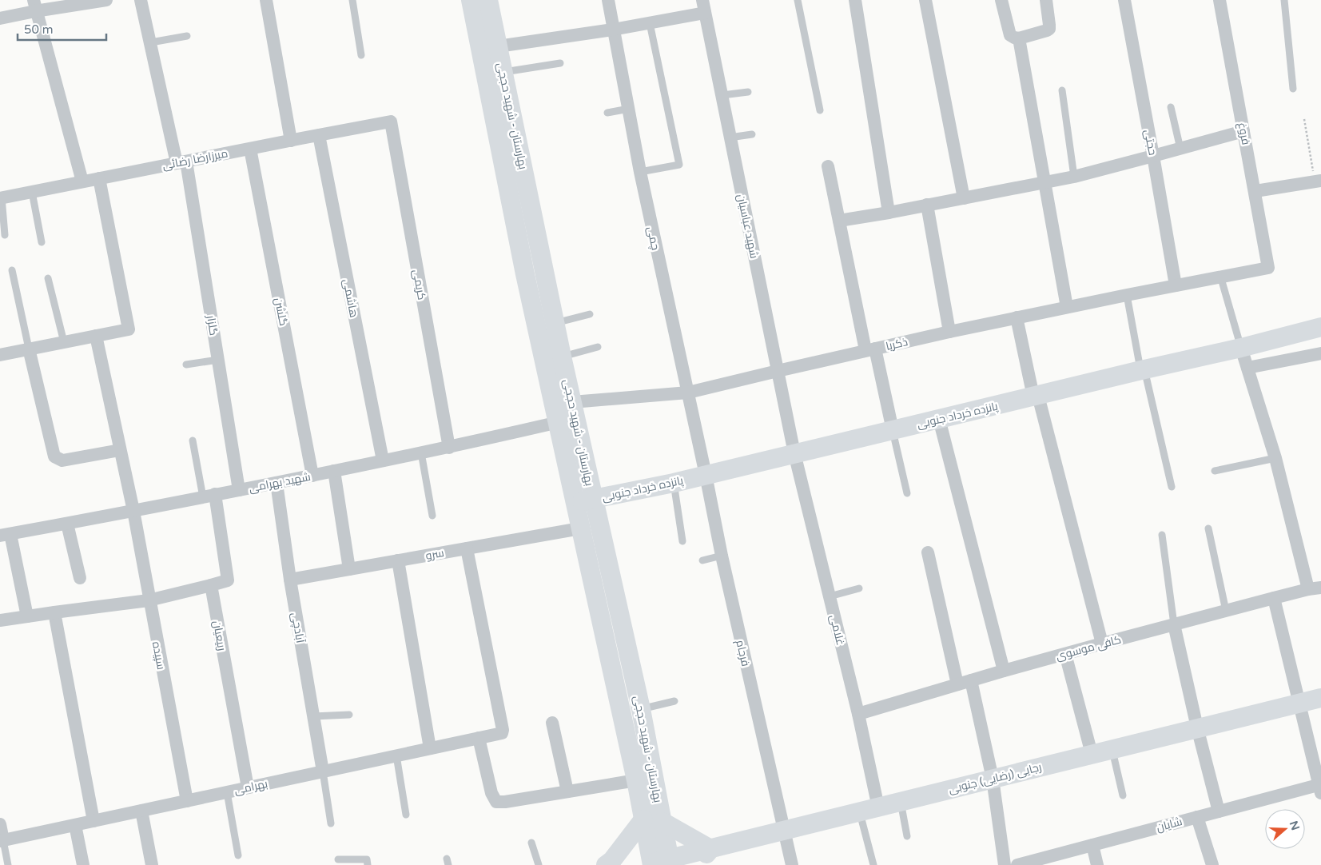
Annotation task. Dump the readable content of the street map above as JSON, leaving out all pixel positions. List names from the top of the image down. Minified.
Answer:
{"streets":{"main road":["بهارستان - شهید حججی","پانزده خرداد جنوبی","رجایی (رضایی) جنوبی"],"street":["فروغ","حجتی","میرزارضا رضائی","شهید عباسیان","چمی","کریمی","هاشمی","گلشن","گلزار","ذکریا","شهید بهرامی","سرو","آبادچی","غلامی","ربیعیان","کافی موسوی","فرجام","سپیده","بهرامی","شایان"]},"crossings":[["بهارستان - شهید حججی","ذکریا"],["بهارستان - شهید حججی","پانزده خرداد جنوبی"],["بهارستان - شهید حججی","شهید بهرامی"],["بهارستان - شهید حججی","سرو"],["بهارستان - شهید حججی","رجایی (رضایی) جنوبی"],["فروغ","ذکریا"],["حجتی","ذکریا"],["میرزارضا رضائی","کریمی"],["میرزارضا رضائی","هاشمی"],["میرزارضا رضائی","گلشن"],["میرزارضا رضائی","گلزار"],["شهید عباسیان","ذکریا"],["شهید عباسیان","پانزده خرداد جنوبی"],["شهید عباسیان","غلامی"],["چمی","ذکریا"],["چمی","پانزده خرداد جنوبی"],["چمی","فرجام"],["کریمی","شهید بهرامی"],["هاشمی","شهید بهرامی"],["گلشن","شهید بهرامی"],["گلزار","شهید بهرامی"],["پانزده خرداد جنوبی","غلامی"],["پانزده خرداد جنوبی","فرجام"],["شهید بهرامی","آبادچی"],["شهید بهرامی","سپیده"],["سرو","آبادچی"],["سرو","بهرامی"],["آبادچی","بهرامی"],["غلامی","کافی موسوی"],["غلامی","رجایی (رضایی) جنوبی"],["ربیعیان","بهرامی"],["فرجام","رجایی (رضایی) جنوبی"],["سپیده","بهرامی"]],"scale_bar":"50 m","north":"right"}
